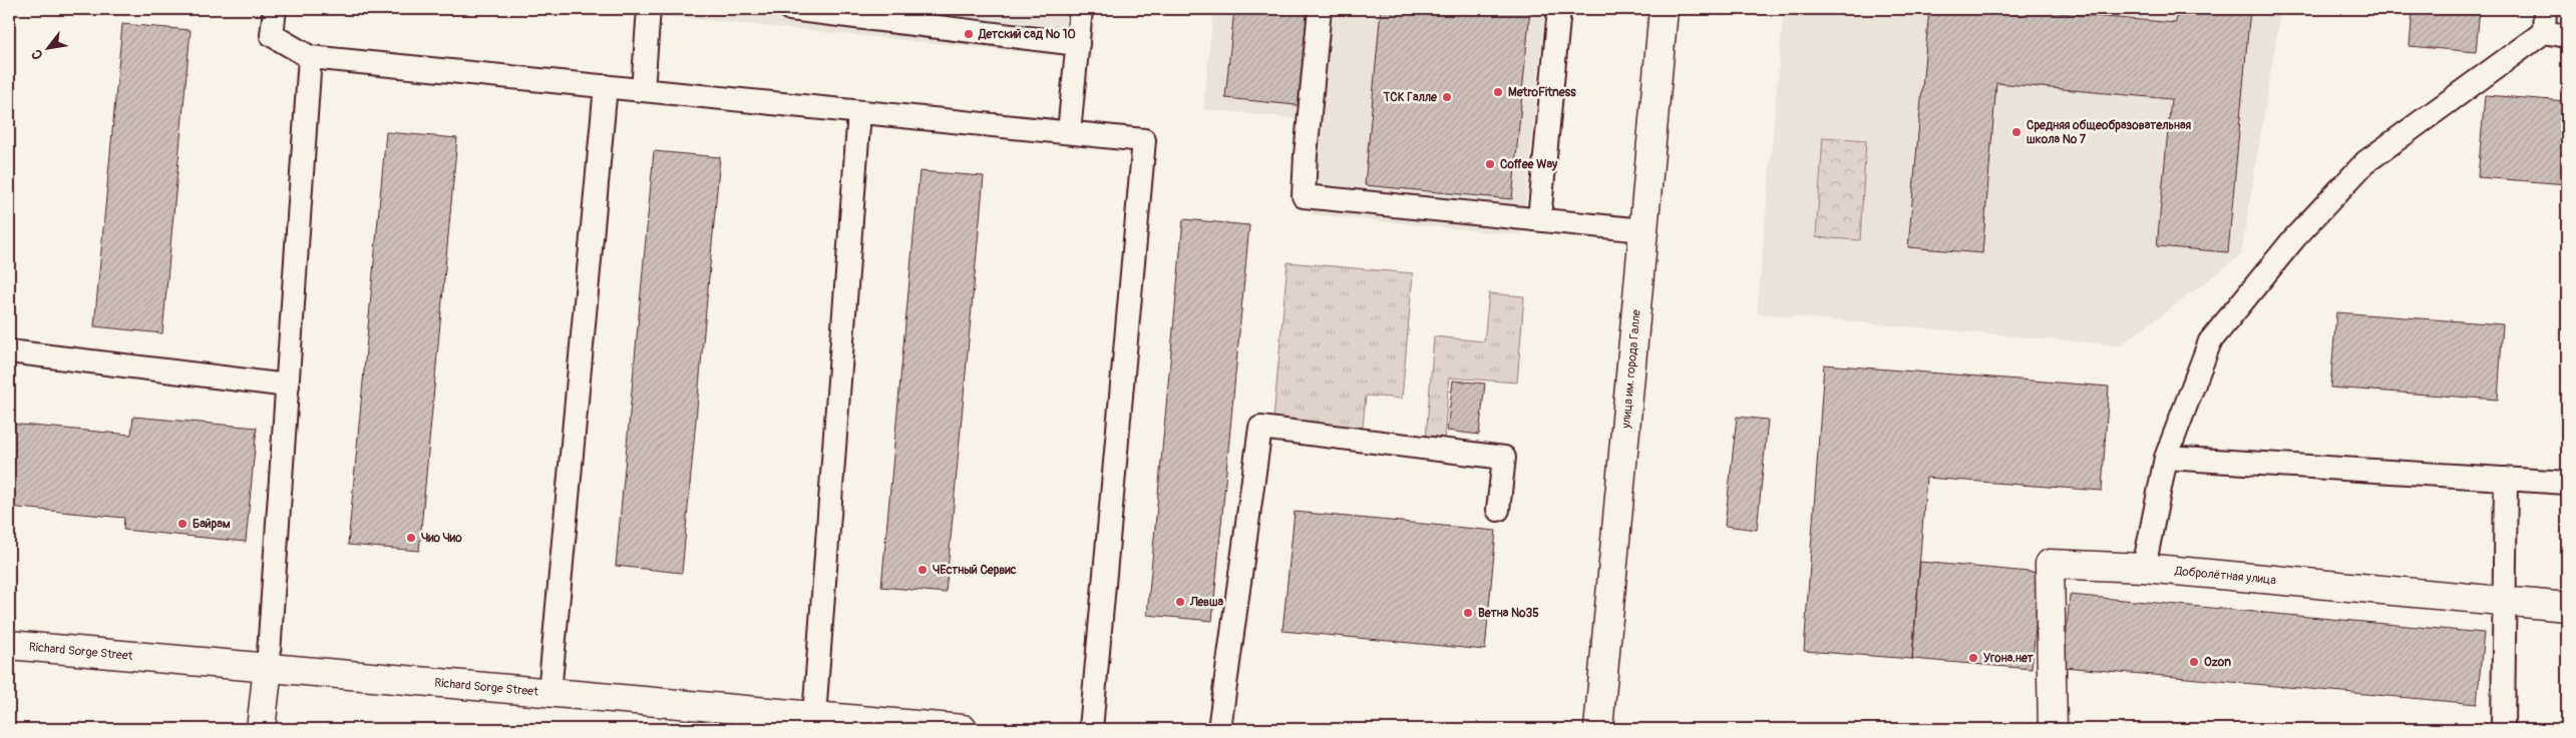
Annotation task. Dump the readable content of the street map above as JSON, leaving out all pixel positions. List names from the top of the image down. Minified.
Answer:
{"streets":{"main road":["улица им. города Галле","Добролётная улица","Richard Sorge Street"]},"places":["Детский сад № 10","MetroFitness","ТСК Галле","Средняя общеобразовательная школа № 7","Coffee Way","Байрам","Чио Чио","ЧЕстный Сервис","Левша","Ветна №35","Угона.нет","Ozon"],"north":"bottom left"}
